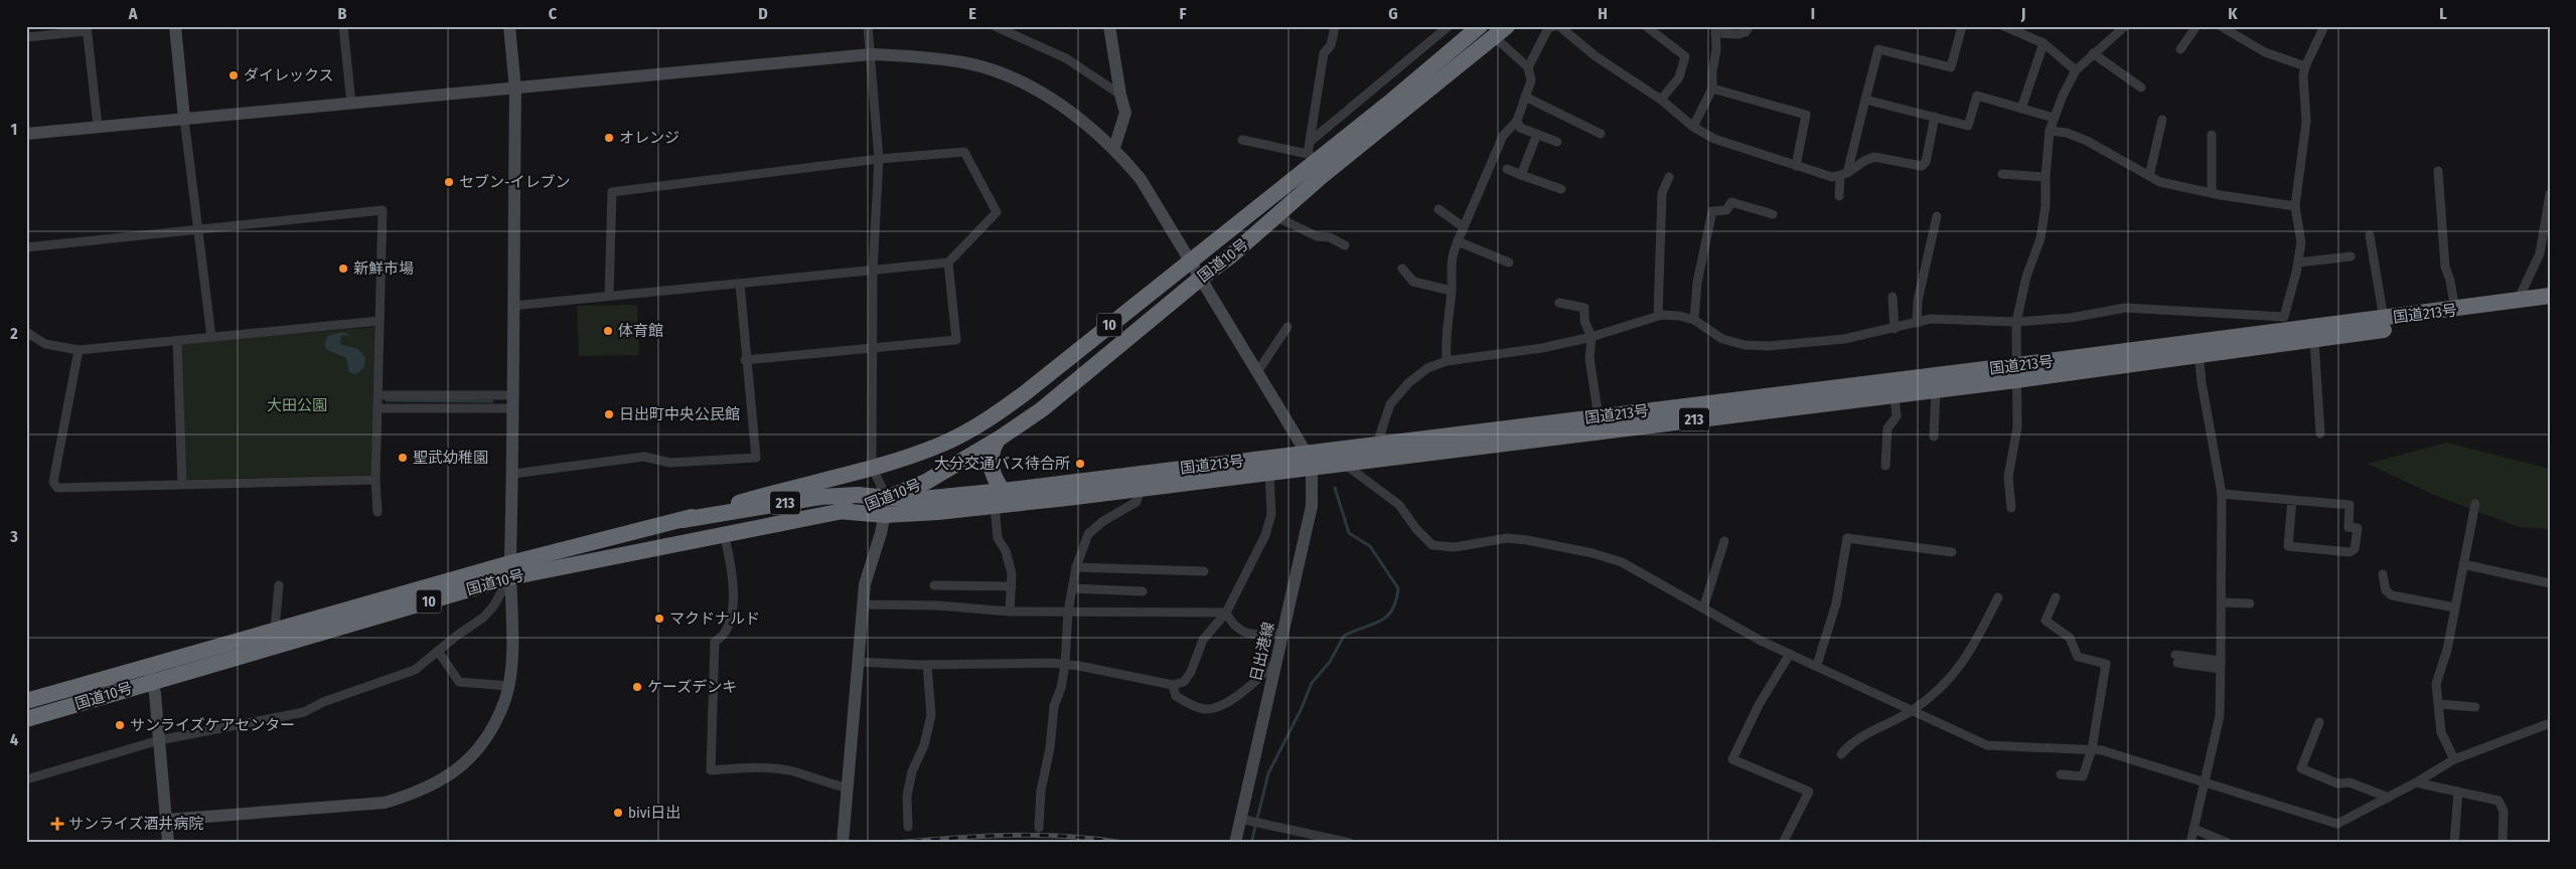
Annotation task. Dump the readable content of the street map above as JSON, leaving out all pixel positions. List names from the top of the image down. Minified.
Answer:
{"streets":{"highway":["国道10号","国道213号","10","213"],"street":["日出港線"]},"crossings":[["国道10号","国道213号"],["国道213号","日出港線"]],"parks":["大田公園"],"places":{"other":["ダイレックス","オレンジ","セブン-イレブン","新鮮市場","体育館","日出町中央公民館","聖武幼稚園","大分交通バス待合所","マクドナルド","ケーズデンキ","サンライズケアセンター","bivi日出"],"health":["サンライズ酒井病院"]},"grid":{"columns":["A","B","C","D","E","F","G","H","I","J","K","L"],"rows":["1","2","3","4"]}}
